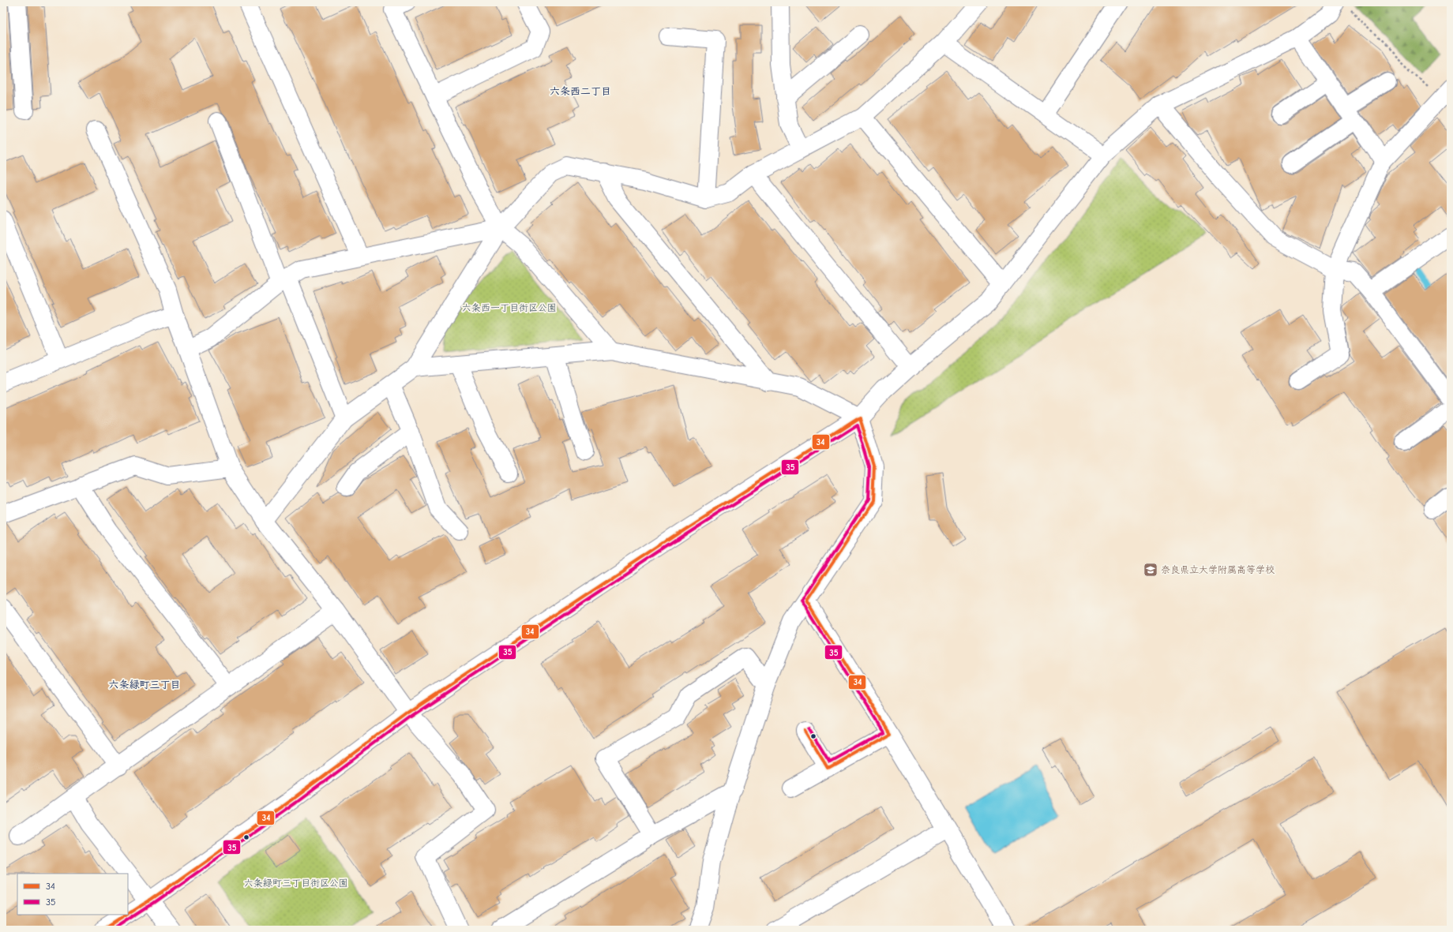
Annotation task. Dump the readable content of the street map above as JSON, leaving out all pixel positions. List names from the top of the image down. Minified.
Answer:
{"districts":["六条西二丁目","六条緑町三丁目"],"parks":["六条西一丁目街区公園","六条緑町三丁目街区公園"],"places":{"school or university":["奈良県立大学附属高等学校"]},"lines":["transit line 34","transit line 35"],"legend":["34","35"]}
